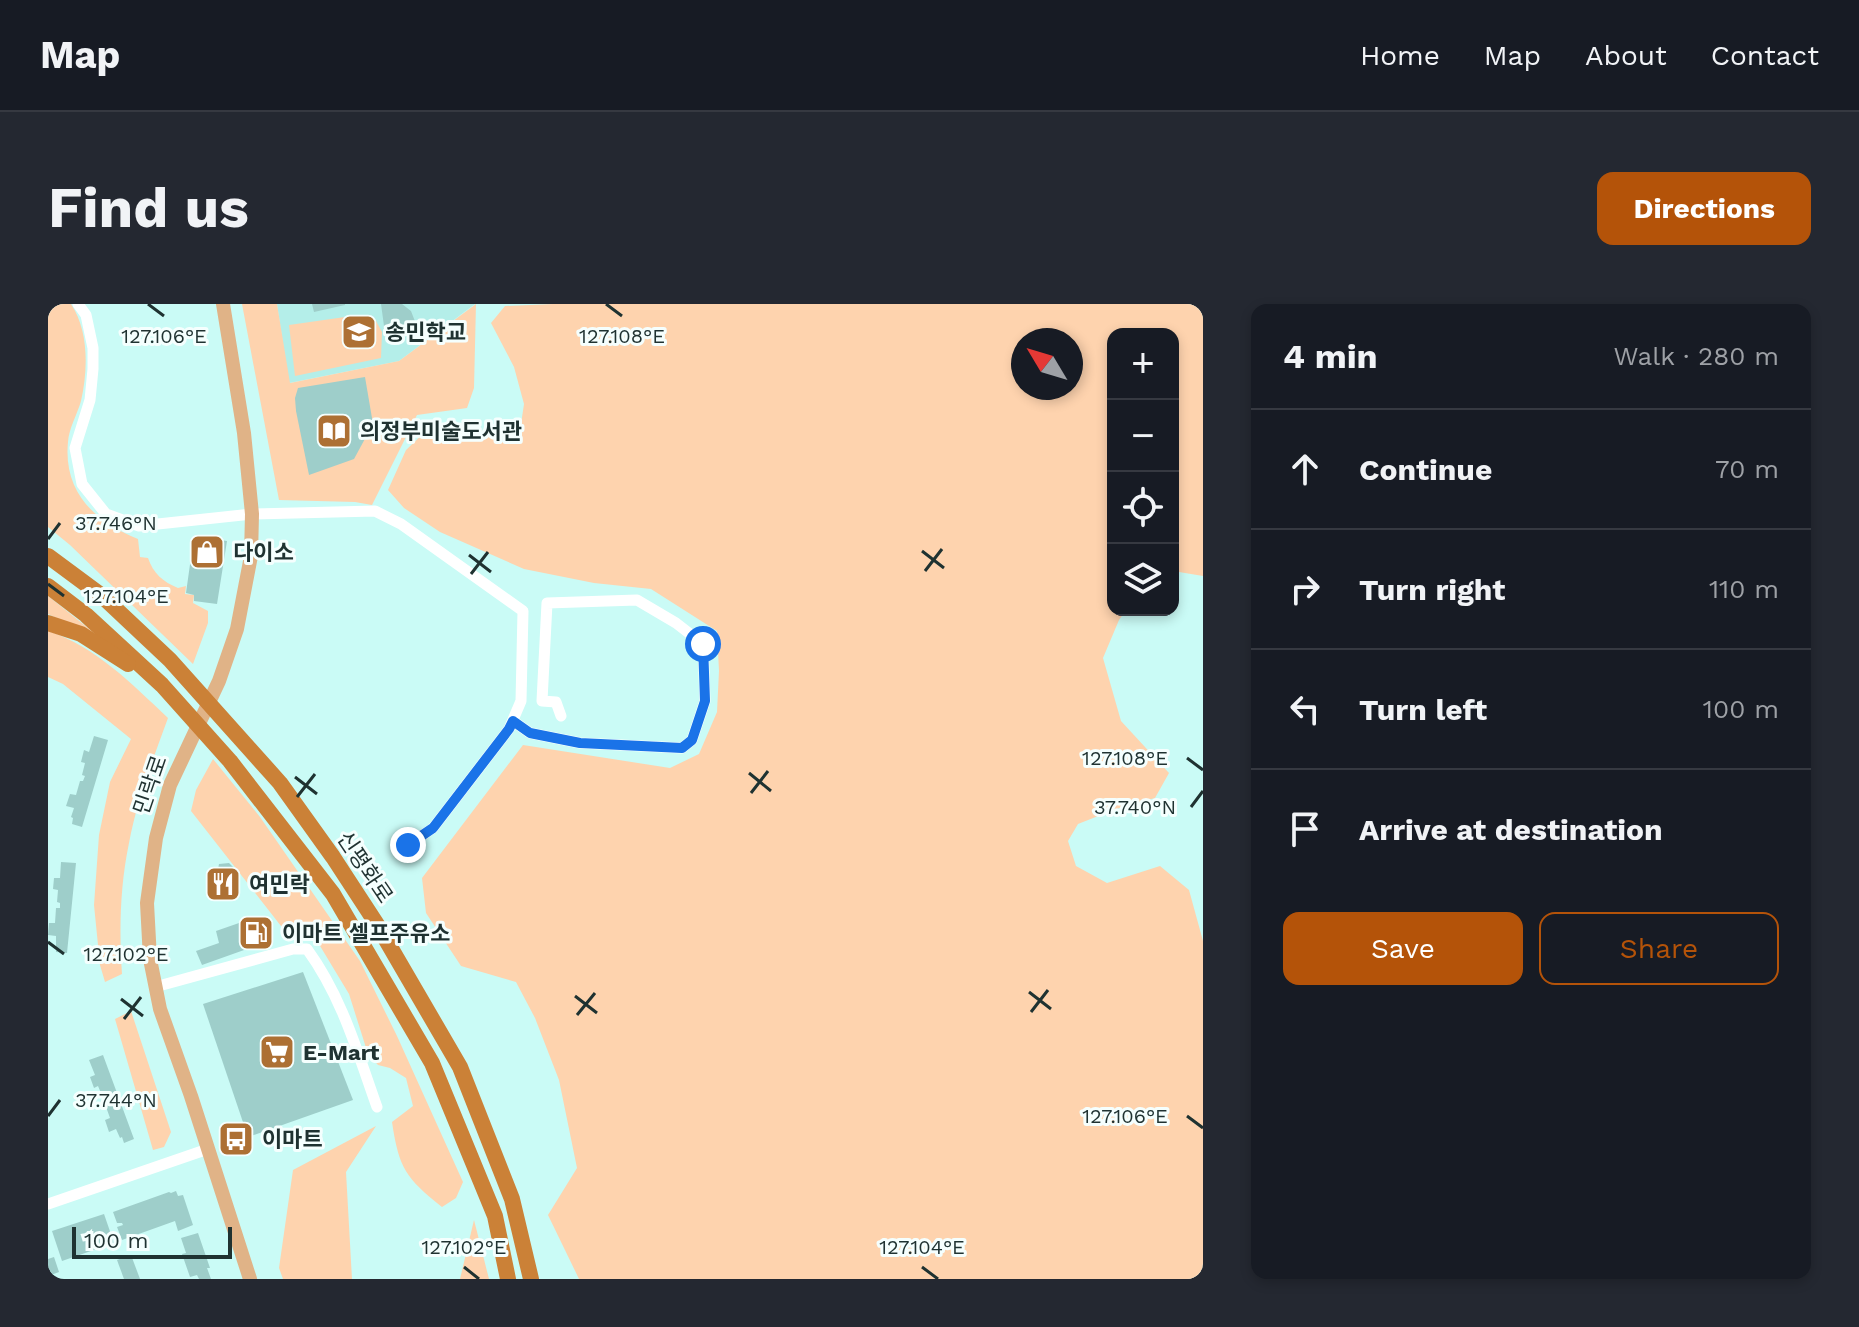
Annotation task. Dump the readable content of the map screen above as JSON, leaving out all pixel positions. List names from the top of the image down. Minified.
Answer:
{"streets":{"highway":["신평화로"],"main road":["민락로"]},"places":{"school or university":["송민학교"],"library":["의정부미술도서관"],"shop":["다이소"],"restaurant":["여민락"],"fuel station":["이마트 셀프주유소"],"supermarket":["E-Mart"],"bus stop":["이마트"]},"scale_bar":"100 m","north":"top left","page":{"header":"Map","nav":["Home","Map","About","Contact"],"buttons":["Directions",["Save","Share"]],"title":"Find us","heading":["4 min","Walk · 280 m"],"map_buttons":["+","−"],"list":[["Continue","70 m"],["Turn right","110 m"],["Turn left","100 m"],"Arrive at destination"],"scale":"100 m"},"coordinates":["127.106°E","127.108°E","37.746°N","127.104°E","37.740°N","127.102°E","37.744°N"]}
